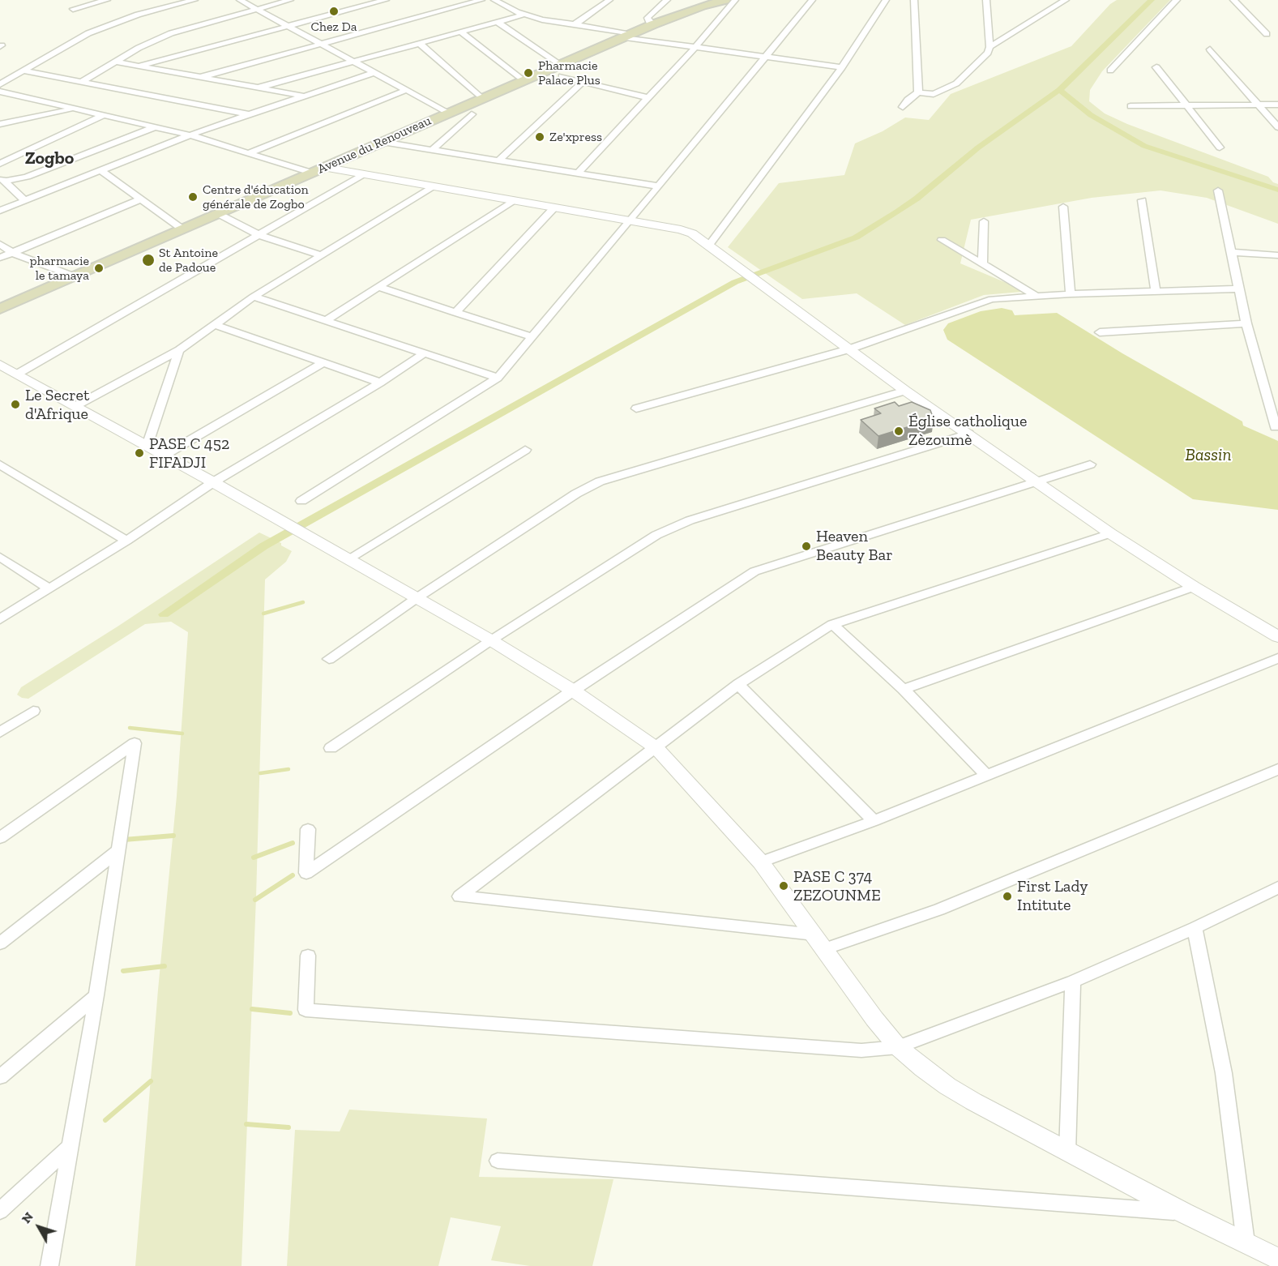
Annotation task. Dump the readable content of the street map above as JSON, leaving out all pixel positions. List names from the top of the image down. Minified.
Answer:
{"streets":{"main road":["Avenue du Renouveau"]},"districts":["Zogbo"],"water":["Bassin"],"places":["Chez Da","Pharmacie Palace Plus","Ze'xpress","Centre d'éducation générale de Zogbo","St Antoine de Padoue","pharmacie le tamaya","Le Secret d'Afrique","Église catholique Zèzoumè","PASE C 452 FIFADJI","Heaven Beauty Bar","PASE C 374 ZEZOUNME","First Lady Intitute"],"north":"top left"}
